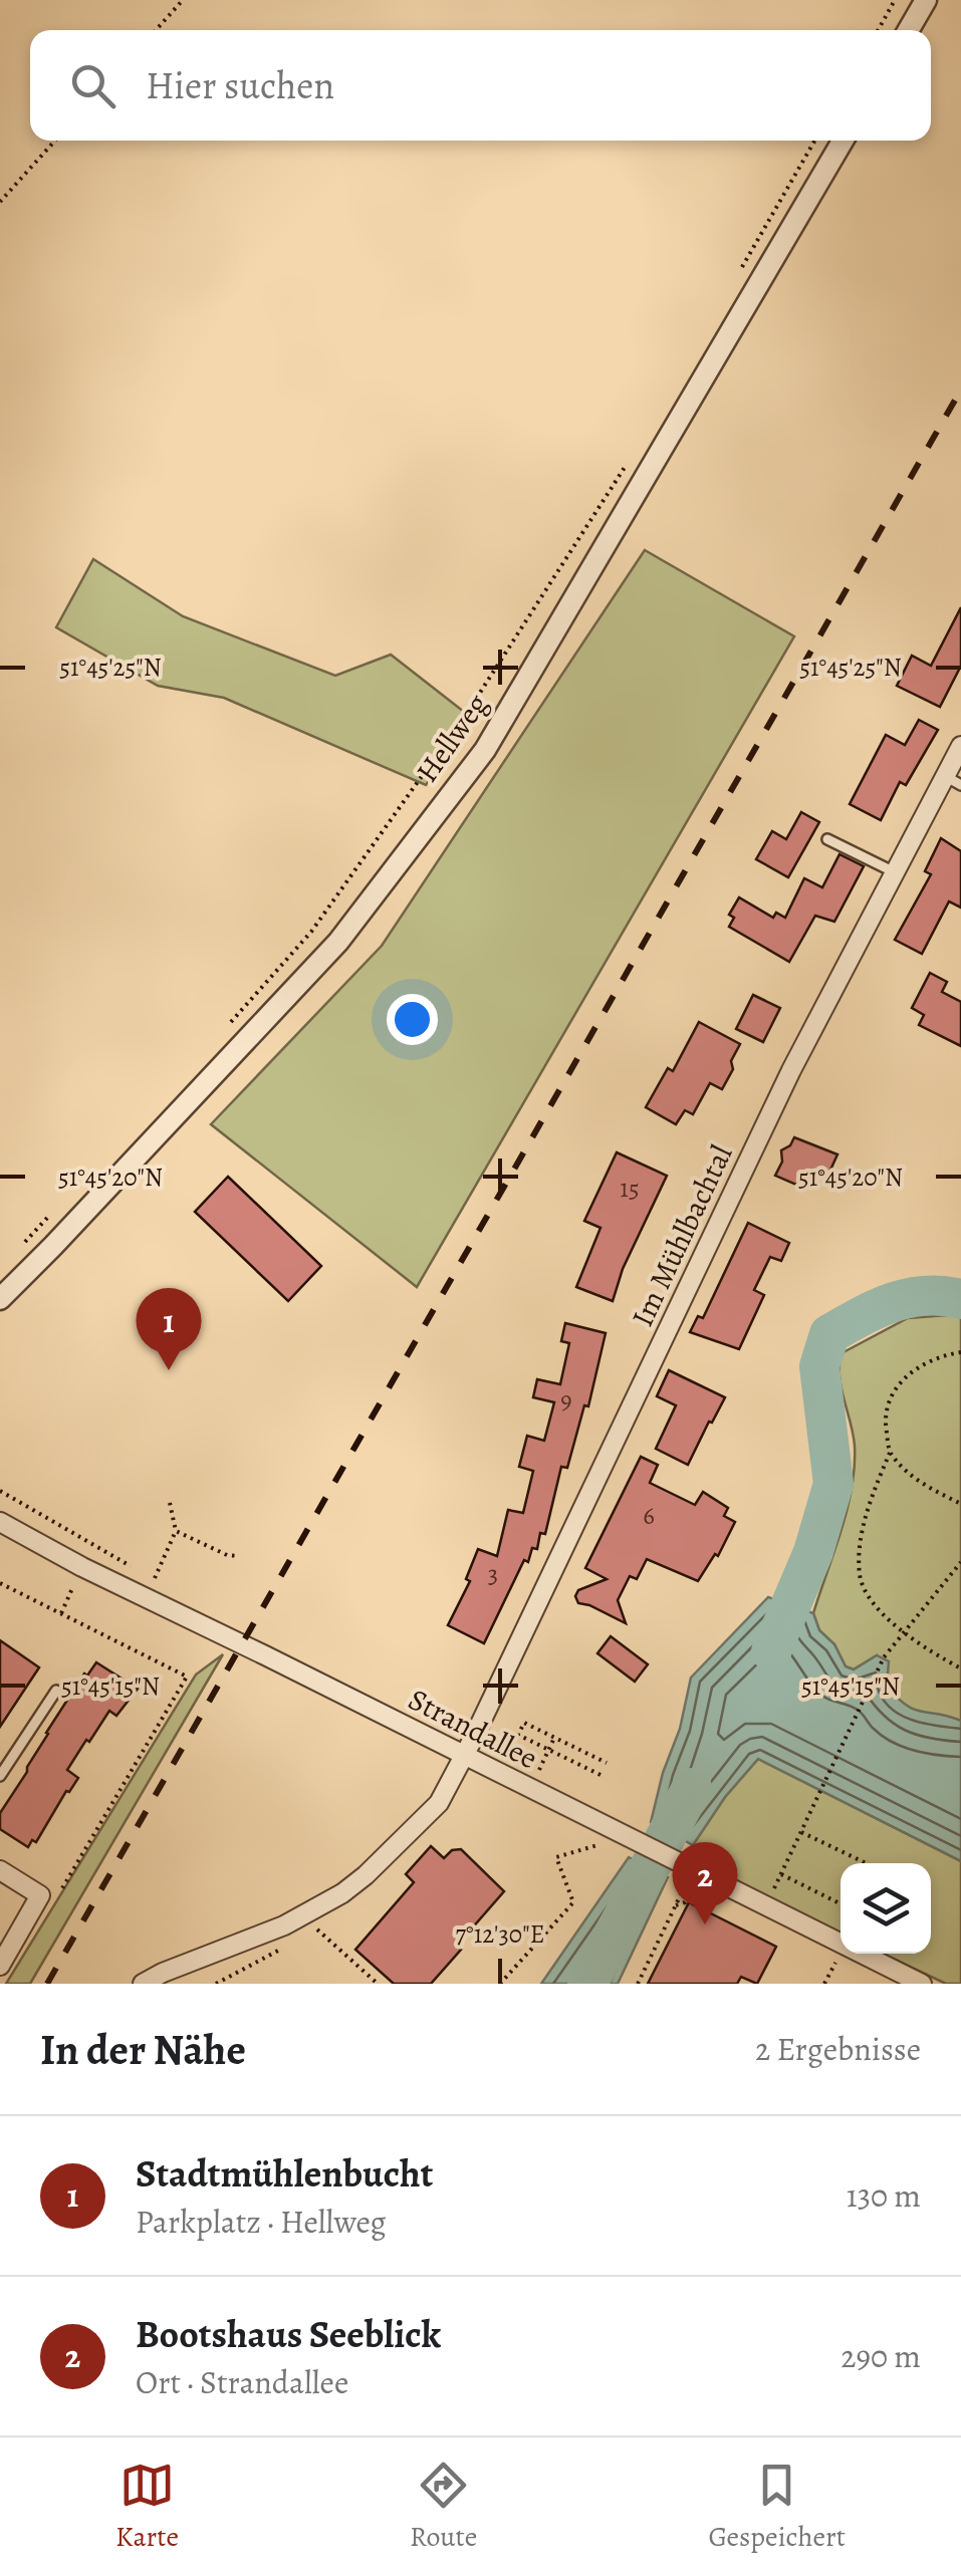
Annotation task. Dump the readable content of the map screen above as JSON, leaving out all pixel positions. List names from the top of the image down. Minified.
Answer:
{"streets":{"street":["Hellweg","Im Mühlbachtal","Strandallee"]},"crossings":[["Im Mühlbachtal","Strandallee"]],"house_numbers":["15","9","6","3"],"page":{"search":"Hier suchen","pins":["1","2"],"heading":["In der Nähe","2 Ergebnisse"],"list":[{"mark":"1","name":"Stadtmühlenbucht","note":"Parkplatz · Hellweg","value":"130 m"},{"mark":"2","name":"Bootshaus Seeblick","note":"Ort · Strandallee","value":"290 m"}],"nav":["Karte","Route","Gespeichert"]},"coordinates":["51°45'25\"N","51°45'20\"N","51°45'15\"N","7°12'30\"E"]}
